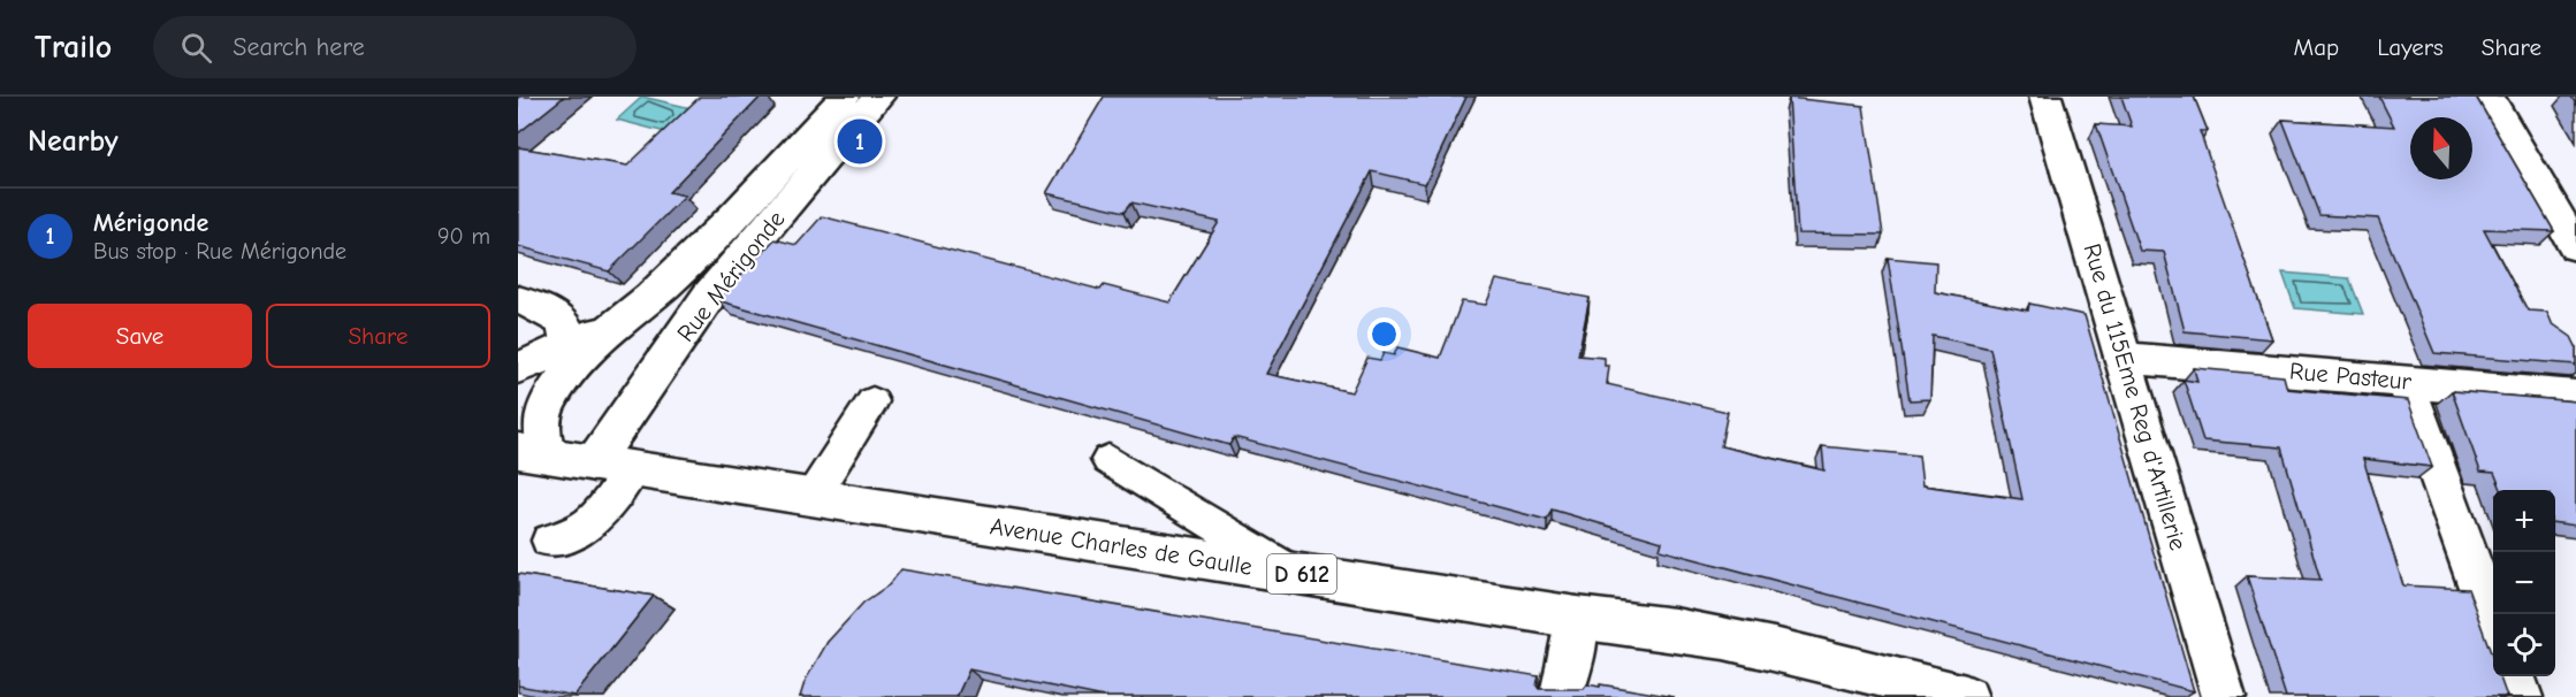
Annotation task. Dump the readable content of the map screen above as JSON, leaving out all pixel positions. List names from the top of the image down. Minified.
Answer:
{"streets":{"street":["Rue Mérigonde","Rue Pasteur","Rue du 115Eme Reg d'Artillerie","Avenue Charles de Gaulle","D 612"]},"crossings":[["Rue Mérigonde","Avenue Charles de Gaulle"],["Rue Pasteur","Rue du 115Eme Reg d'Artillerie"]],"north":"top","page":{"header":"Trailo","search":"Search here","nav":["Map","Layers","Share"],"heading":"Nearby","pins":"1","list":[{"mark":"1","name":"Mérigonde","note":"Bus stop · Rue Mérigonde","value":"90 m"}],"buttons":["Save","Share"],"map_buttons":["+","−"]}}
